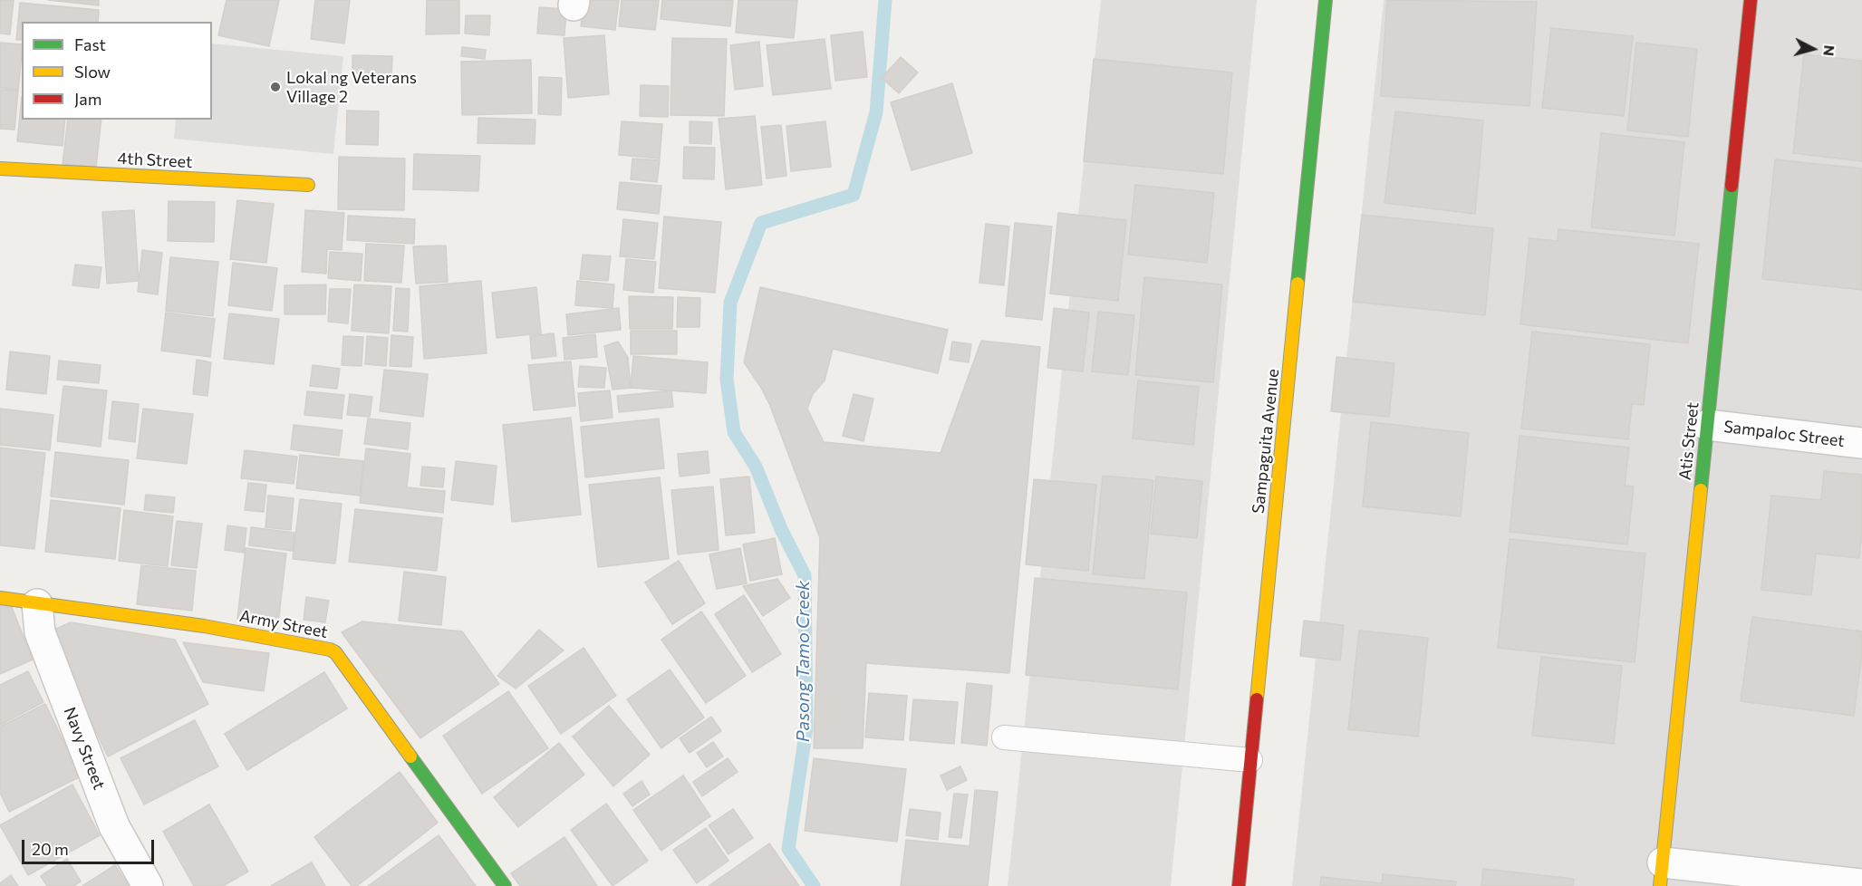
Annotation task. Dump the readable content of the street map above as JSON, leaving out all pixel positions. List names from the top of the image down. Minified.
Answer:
{"streets":{"street":["4th Street","Sampaloc Street","Sampaguita Avenue","Atis Street","Army Street","Navy Street"]},"crossings":[["Sampaloc Street","Atis Street"],["Army Street","Navy Street"]],"water":["Pasong Tamo Creek"],"places":["Lokal ng Veterans Village 2"],"legend":["Fast","Slow","Jam"],"scale_bar":"20 m","north":"right"}
